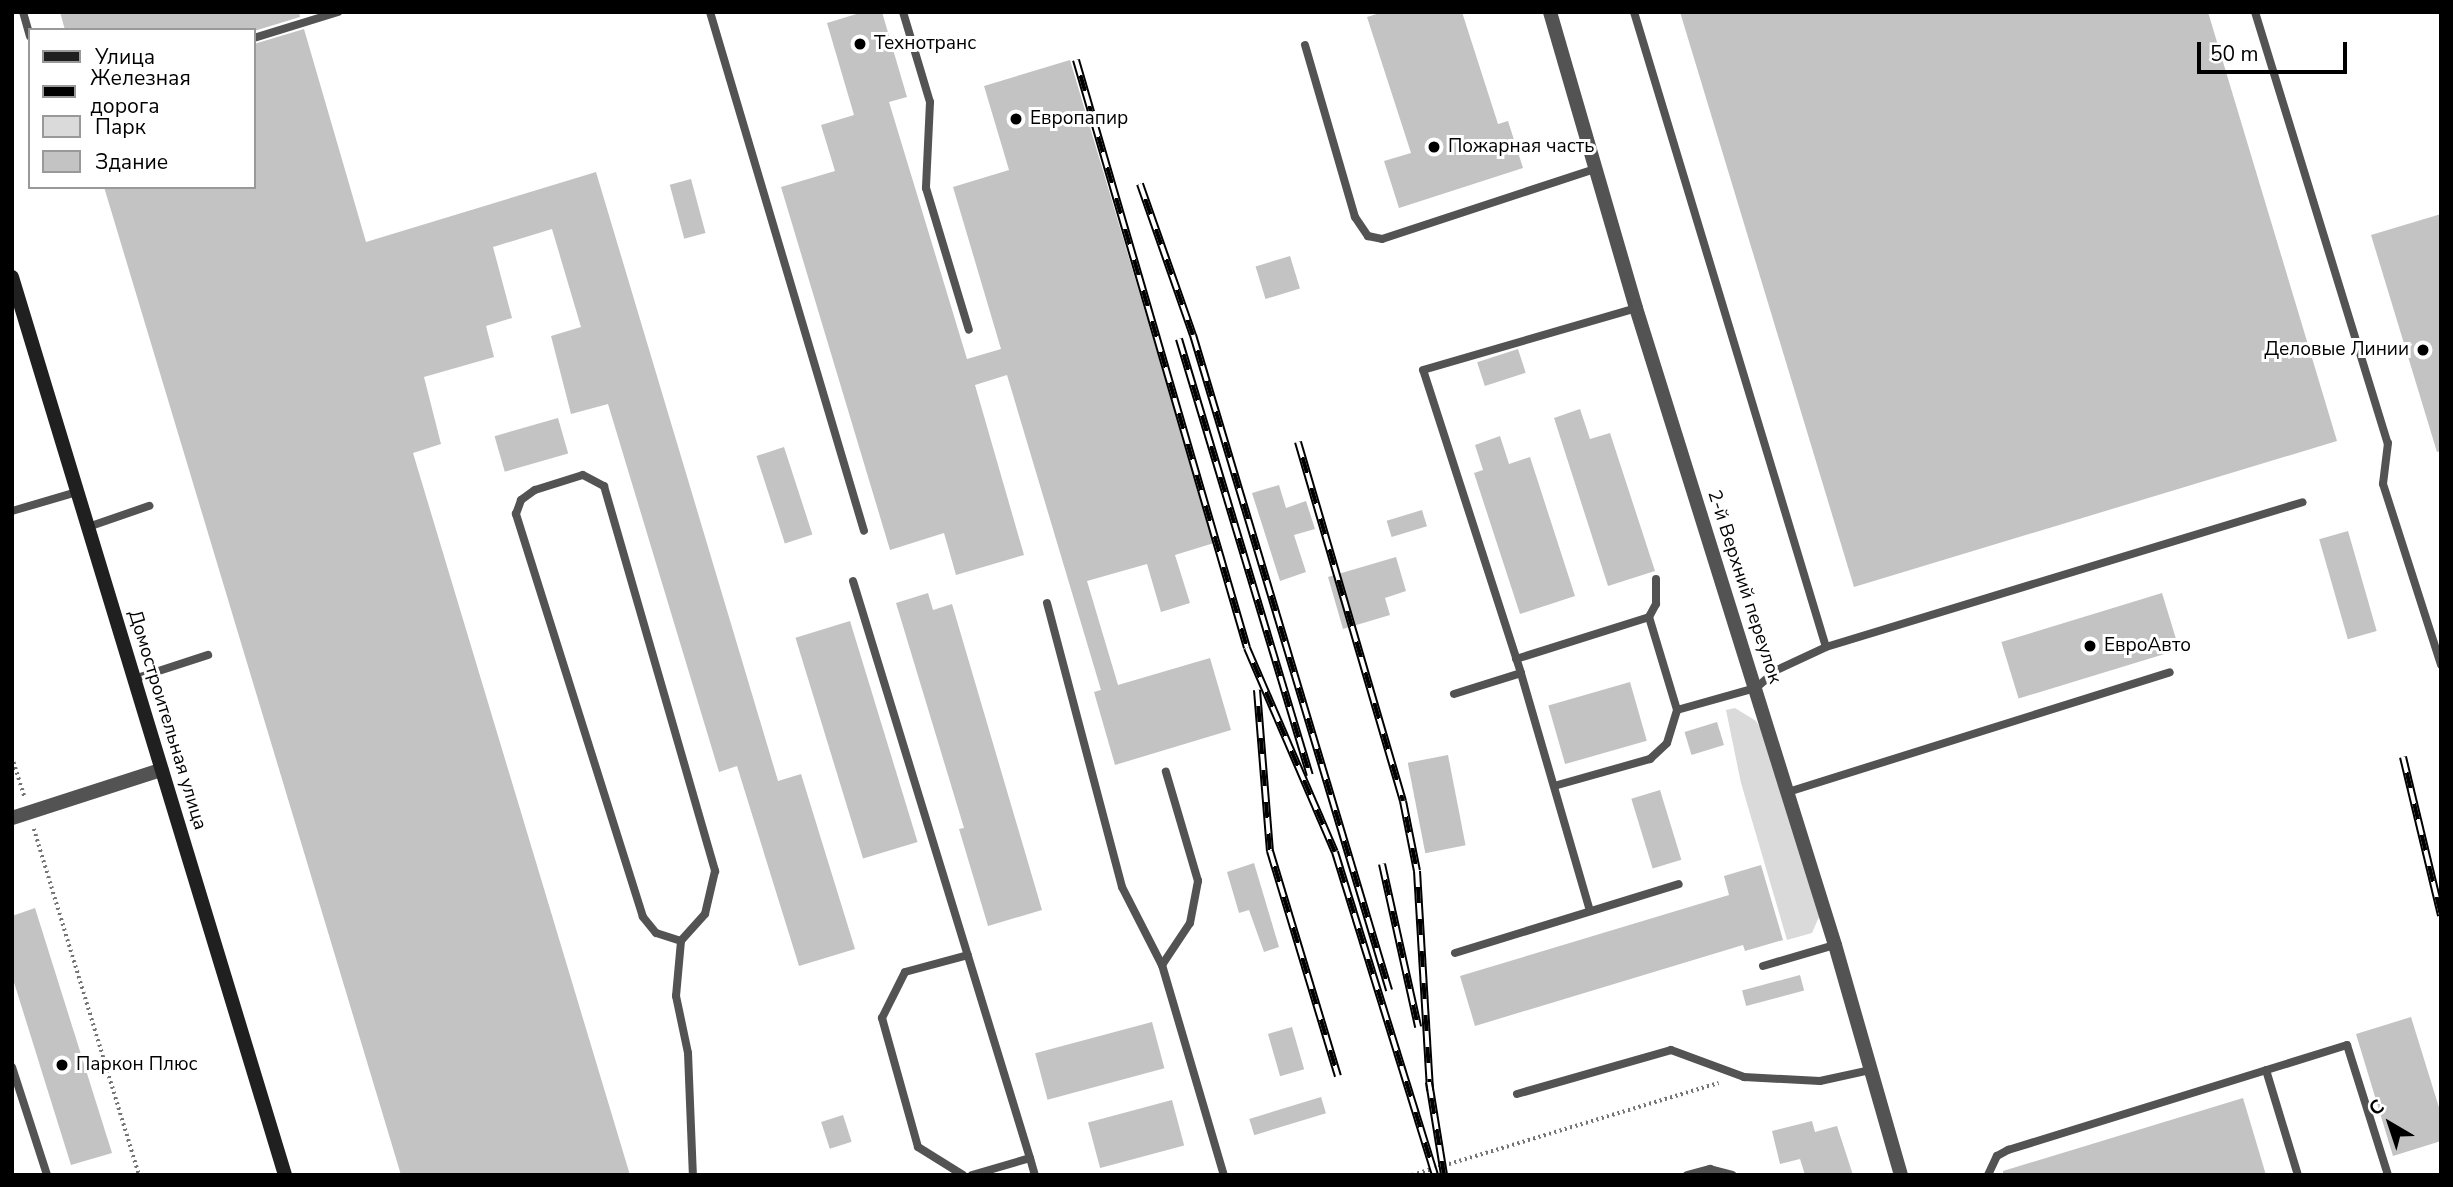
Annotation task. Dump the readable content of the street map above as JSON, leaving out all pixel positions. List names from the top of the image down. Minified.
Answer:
{"streets":{"street":["2-й Верхний переулок","Домостроительная улица"]},"places":["Технотранс","Европапир","Пожарная часть","Деловые Линии","ЕвроАвто","Паркон Плюс"],"legend":["Улица","Железная дорога","Парк","Здание"],"scale_bar":"50 m","north":"top left"}
